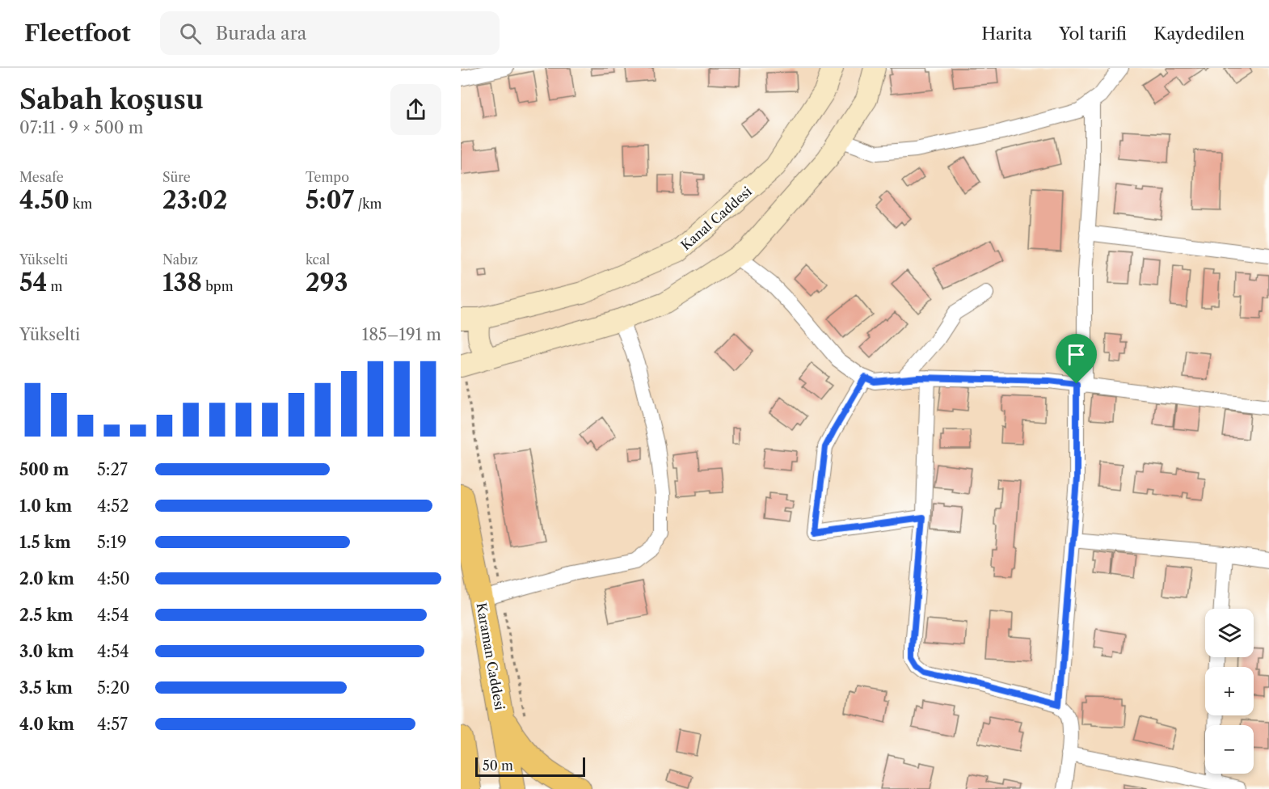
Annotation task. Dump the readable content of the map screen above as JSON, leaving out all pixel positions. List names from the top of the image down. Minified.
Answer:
{"streets":{"highway":["Karaman Caddesi"],"main road":["Kanal Caddesi"]},"scale_bar":"50 m","page":{"header":"Fleetfoot","search":"Burada ara","nav":["Harita","Yol tarifi","Kaydedilen"],"heading":["Sabah koşusu","07:11 · 9 × 500 m"],"stats":[["Mesafe","4.50 km"],["Süre","23:02"],["Tempo","5:07 /km"],["Yükselti","54 m"],["Nabız","138 bpm"],["kcal","293"]],"chart":["Yükselti","185–191 m"],"list":[{"name":"500 m","note":"5:27"},{"name":"1.0 km","note":"4:52"},{"name":"1.5 km","note":"5:19"},{"name":"2.0 km","note":"4:50"},{"name":"2.5 km","note":"4:54"},{"name":"3.0 km","note":"4:54"},{"name":"3.5 km","note":"5:20"},{"name":"4.0 km","note":"4:57"}],"map_buttons":["+","−"],"scale":"50 m"}}
